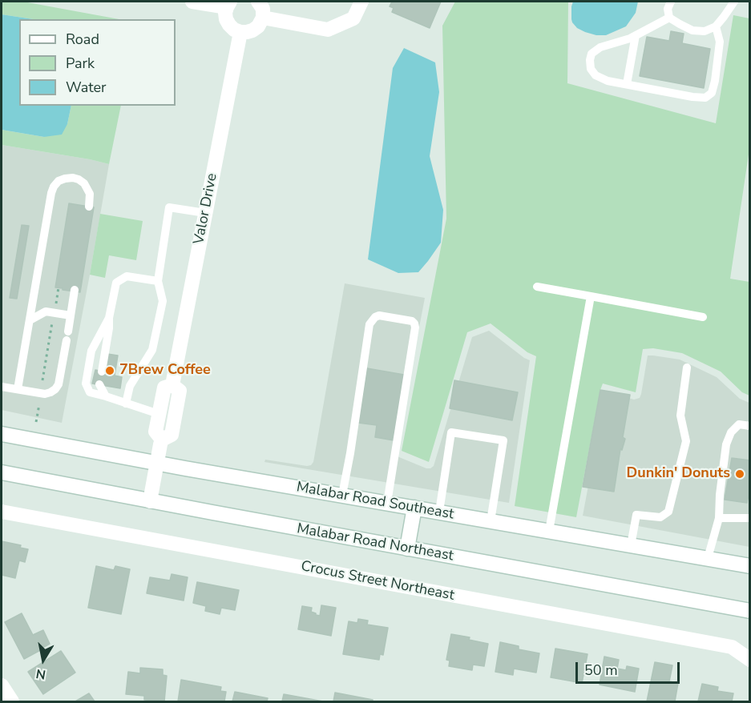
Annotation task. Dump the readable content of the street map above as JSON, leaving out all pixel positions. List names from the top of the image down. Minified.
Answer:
{"streets":{"main road":["Valor Drive","Malabar Road Southeast","Malabar Road Northeast","Crocus Street Northeast"]},"crossings":[["Valor Drive","Malabar Road Southeast"],["Valor Drive","Malabar Road Northeast"]],"places":["7Brew Coffee","Dunkin' Donuts"],"legend":["Road","Park","Water"],"scale_bar":"50 m","north":"bottom"}
